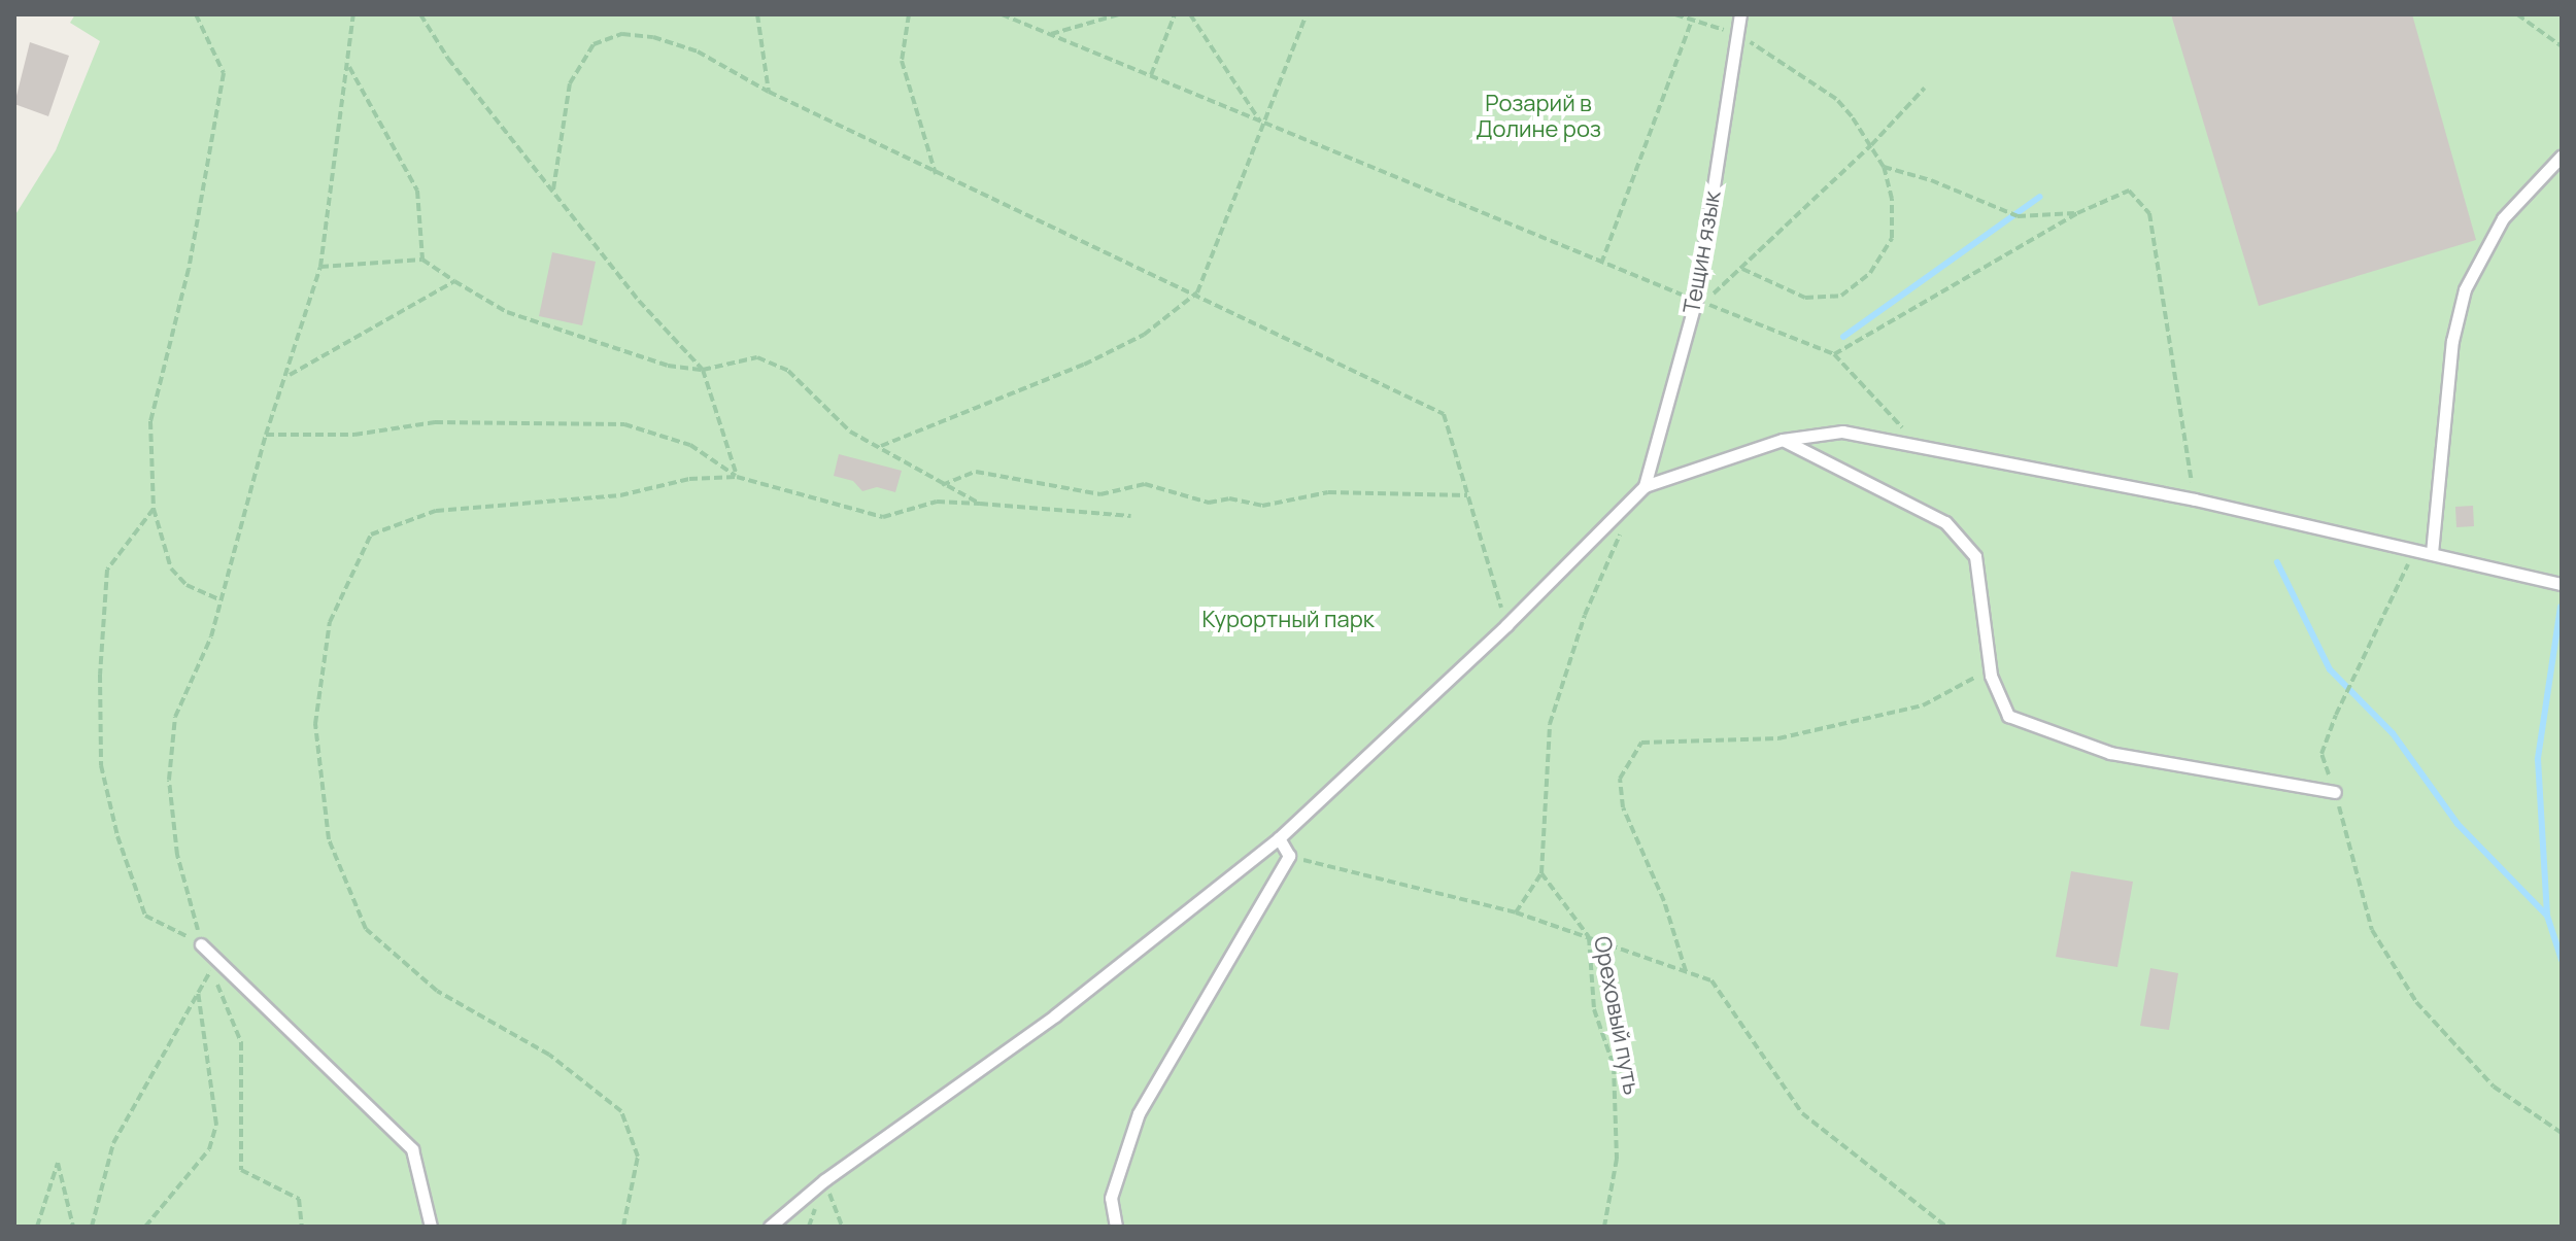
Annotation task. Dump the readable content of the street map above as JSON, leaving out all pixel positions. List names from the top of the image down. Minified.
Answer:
{"streets":{"lane":["Тещин язык"],"path":["Ореховый путь"]},"parks":["Розарий в Долине роз","Курортный парк"]}
